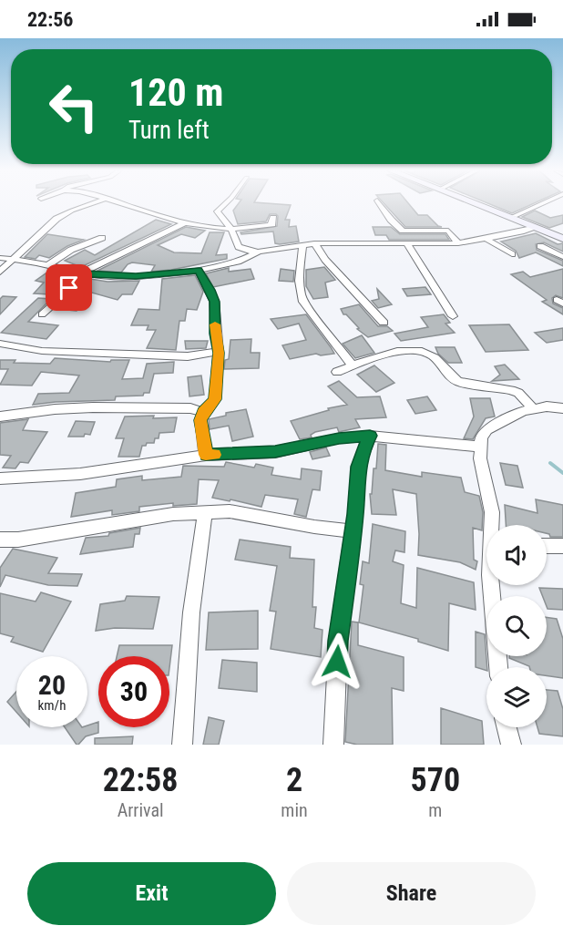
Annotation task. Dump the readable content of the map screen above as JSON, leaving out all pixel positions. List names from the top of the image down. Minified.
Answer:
{"page":{"status":"22:56","turn":["120 m","Turn left"],"speed":"20 km/h","limit":"30","eta":["22:58","Arrival","2","min","570","m"],"buttons":["Exit","Share"]}}
